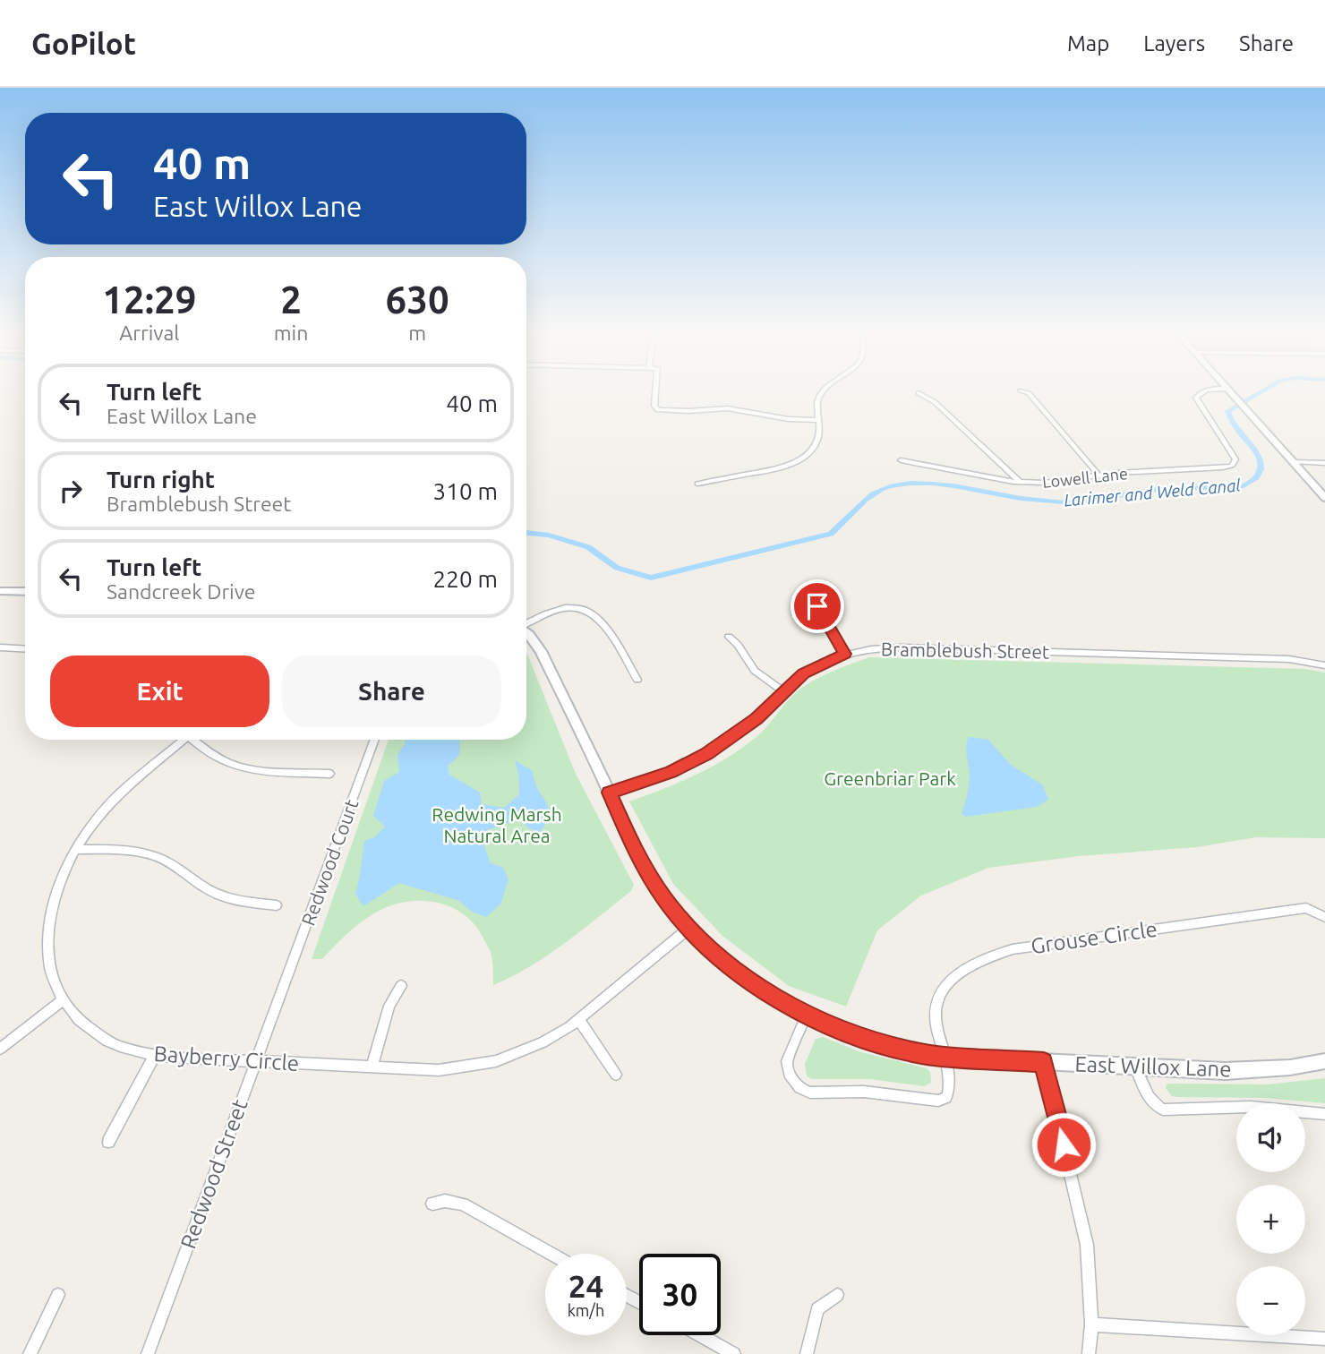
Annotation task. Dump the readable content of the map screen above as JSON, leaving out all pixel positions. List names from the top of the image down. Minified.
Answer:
{"streets":{"main road":["East Willox Lane"],"street":["Lowell Lane","Bramblebush Street","Redwood Court","Grouse Circle","Bayberry Circle","Redwood Street"]},"crossings":[["Bramblebush Street","East Willox Lane"],["Redwood Court","Redwood Street"],["Grouse Circle","East Willox Lane"],["Bayberry Circle","East Willox Lane"],["Bayberry Circle","Redwood Street"]],"water":["Larimer and Weld Canal"],"parks":["Greenbriar Park","Redwing Marsh Natural Area"],"page":{"header":"GoPilot","nav":["Map","Layers","Share"],"turn":["40 m","East Willox Lane"],"eta":["12:29","Arrival","2","min","630","m"],"list":[{"name":"Turn left","note":"East Willox Lane","value":"40 m"},{"name":"Turn right","note":"Bramblebush Street","value":"310 m"},{"name":"Turn left","note":"Sandcreek Drive","value":"220 m"}],"buttons":["Exit","Share"],"map_buttons":["+","−"],"speed":"24 km/h","limit":"30"}}
